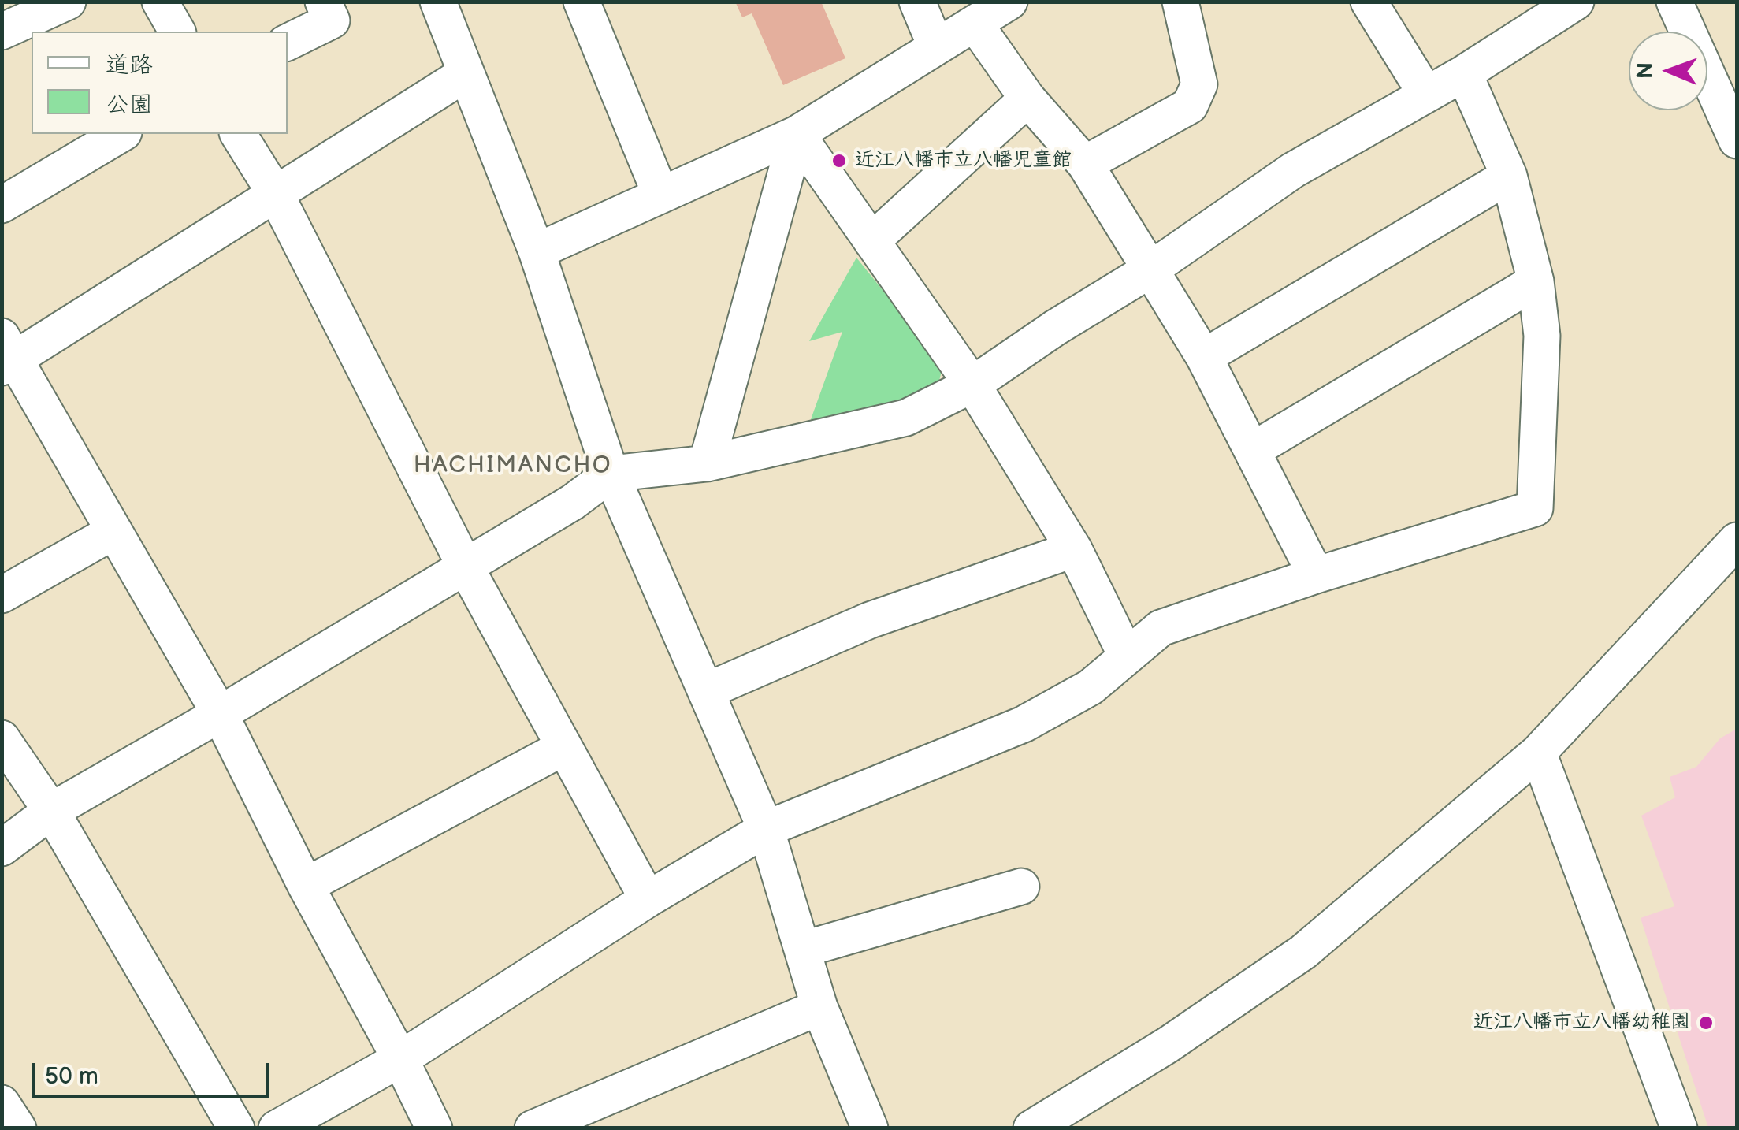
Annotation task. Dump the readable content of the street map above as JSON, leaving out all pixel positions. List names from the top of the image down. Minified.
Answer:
{"districts":["HACHIMANCHO"],"places":["近江八幡市立八幡児童館","近江八幡市立八幡幼稚園"],"legend":["道路","公園"],"scale_bar":"50 m","north":"left"}
